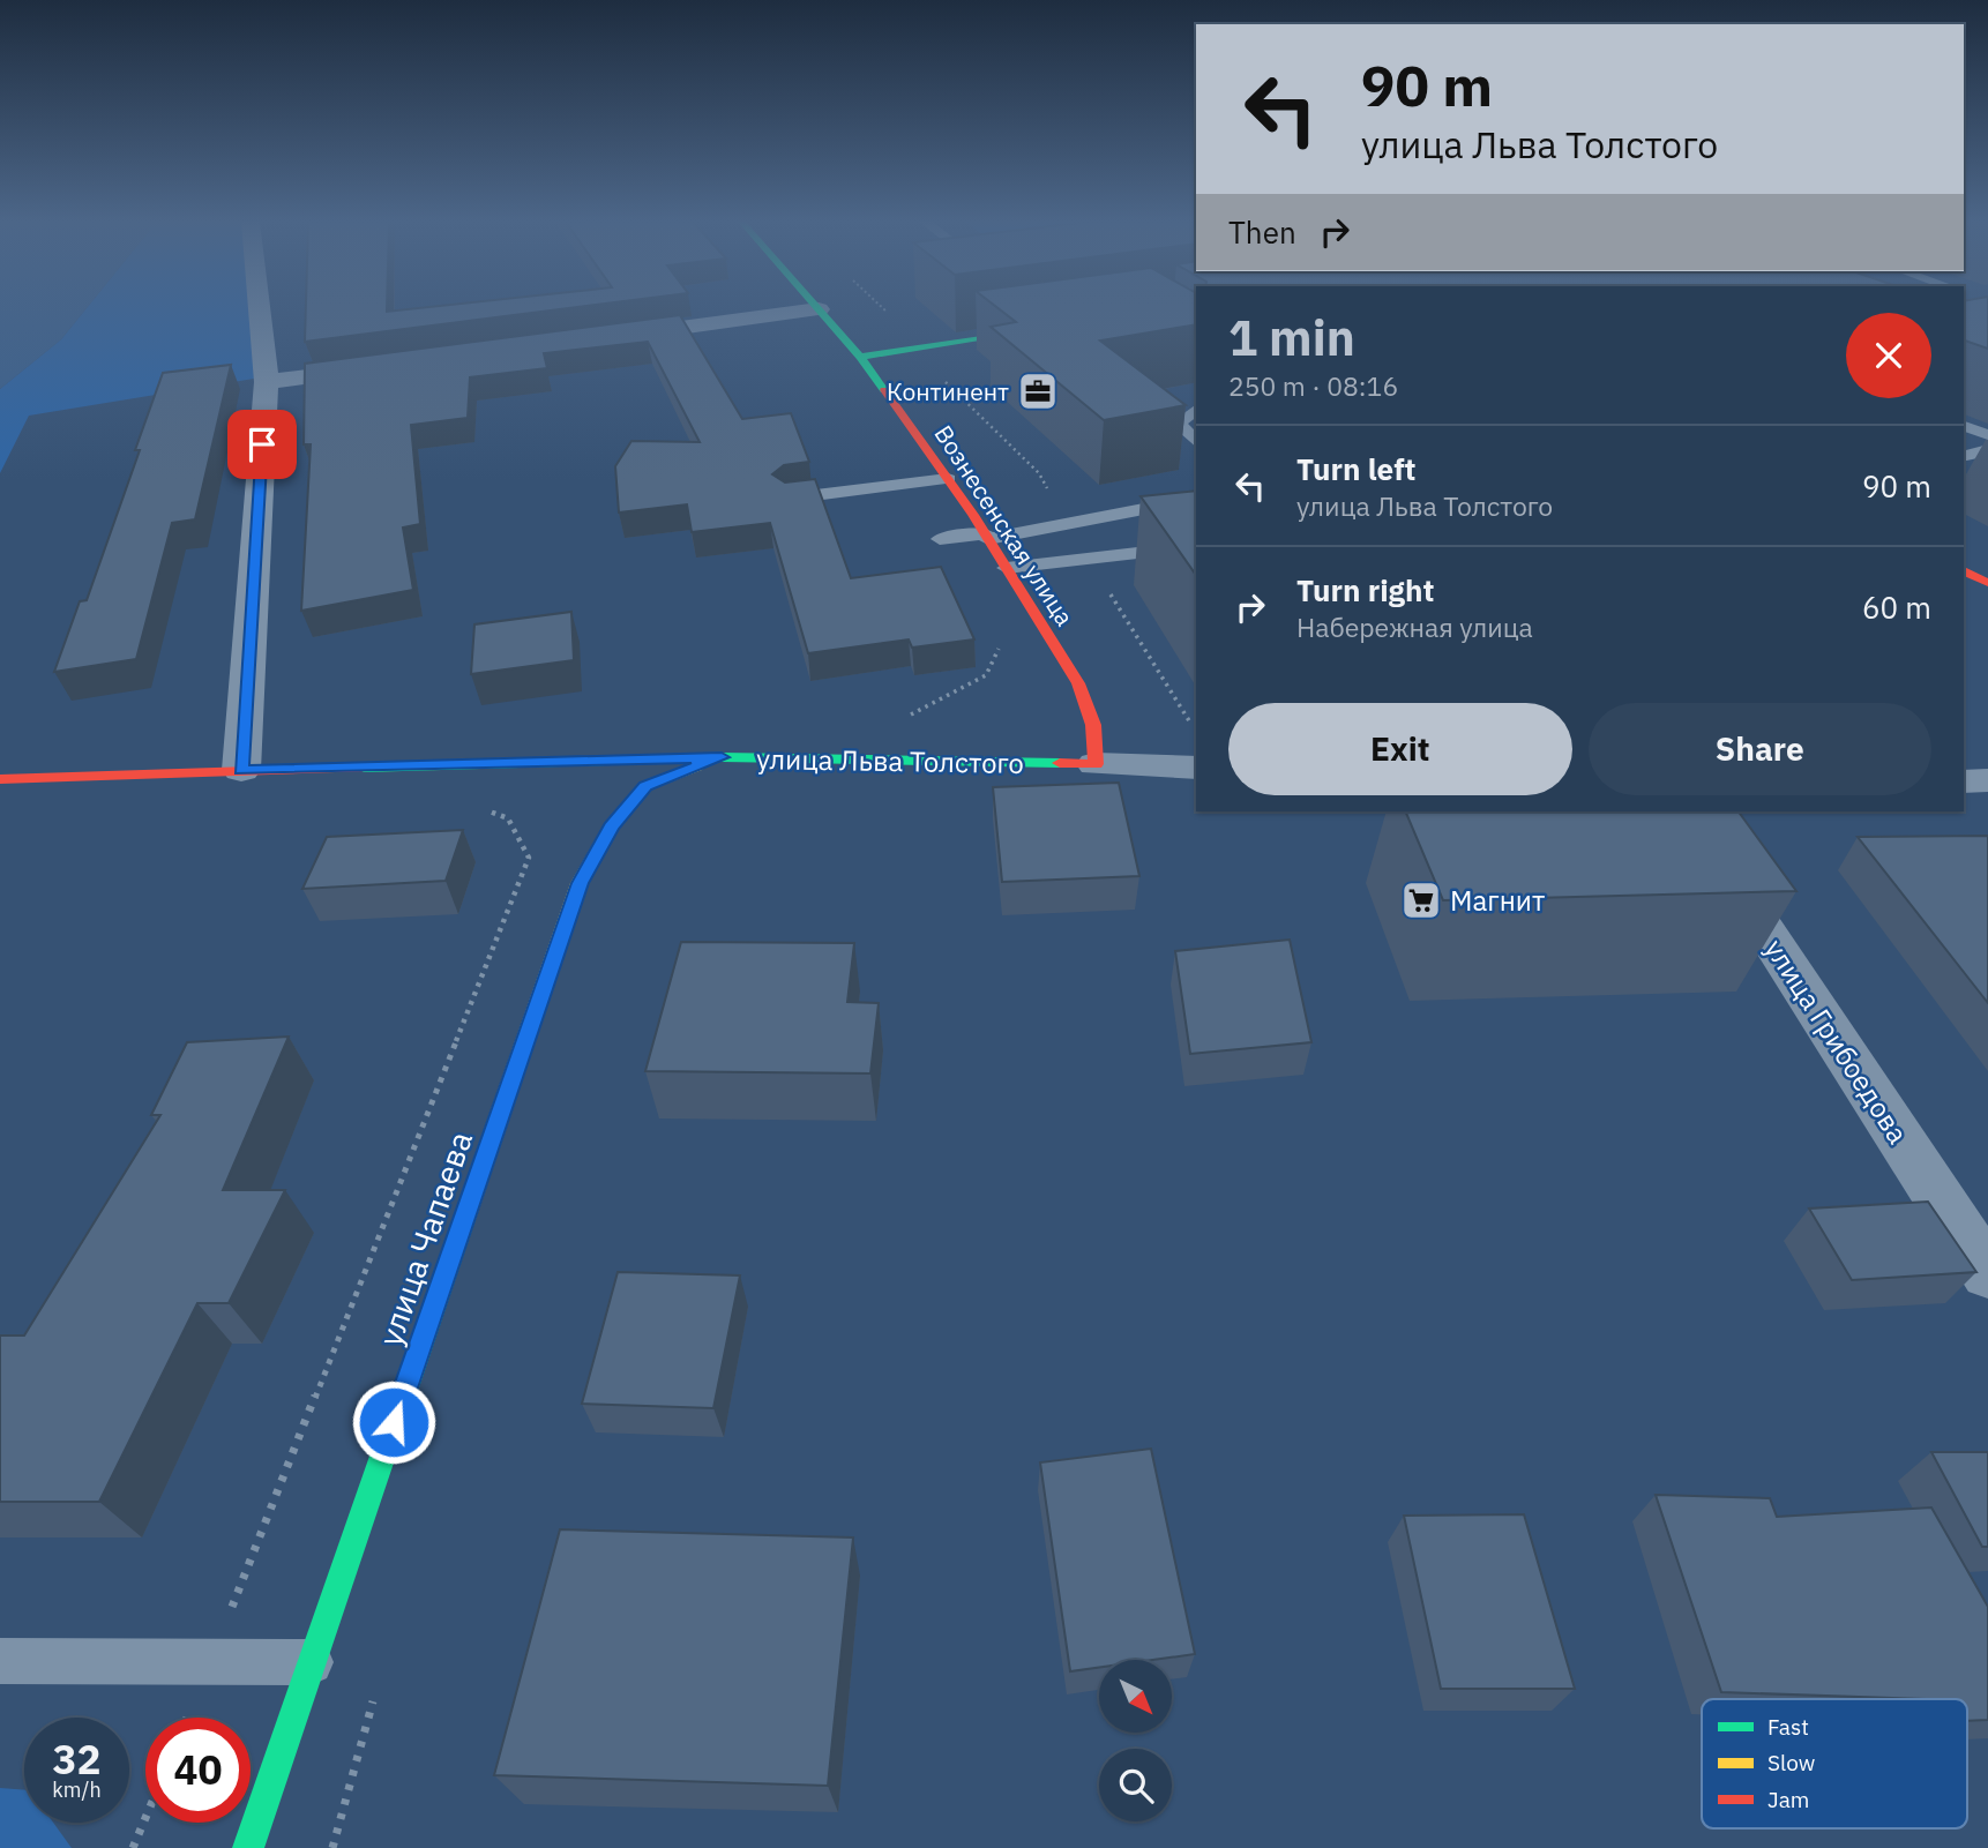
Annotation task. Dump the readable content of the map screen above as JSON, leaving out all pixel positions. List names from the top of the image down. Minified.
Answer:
{"streets":{"street":["Вознесенская улица","улица Льва Толстого","улица Грибоедова","улица Чапаева"]},"crossings":[["Вознесенская улица","улица Льва Толстого"],["улица Льва Толстого","улица Чапаева"]],"places":{"office":["Континент"],"supermarket":["Магнит"]},"legend":["Fast","Slow","Jam"],"north":"bottom right","page":{"turn":["90 m","улица Льва Толстого"],"then":"Then","heading":["1 min","250 m · 08:16"],"list":[{"name":"Turn left","note":"улица Льва Толстого","value":"90 m"},{"name":"Turn right","note":"Набережная улица","value":"60 m"}],"buttons":["Exit","Share"],"speed":"32 km/h","limit":"40"}}
